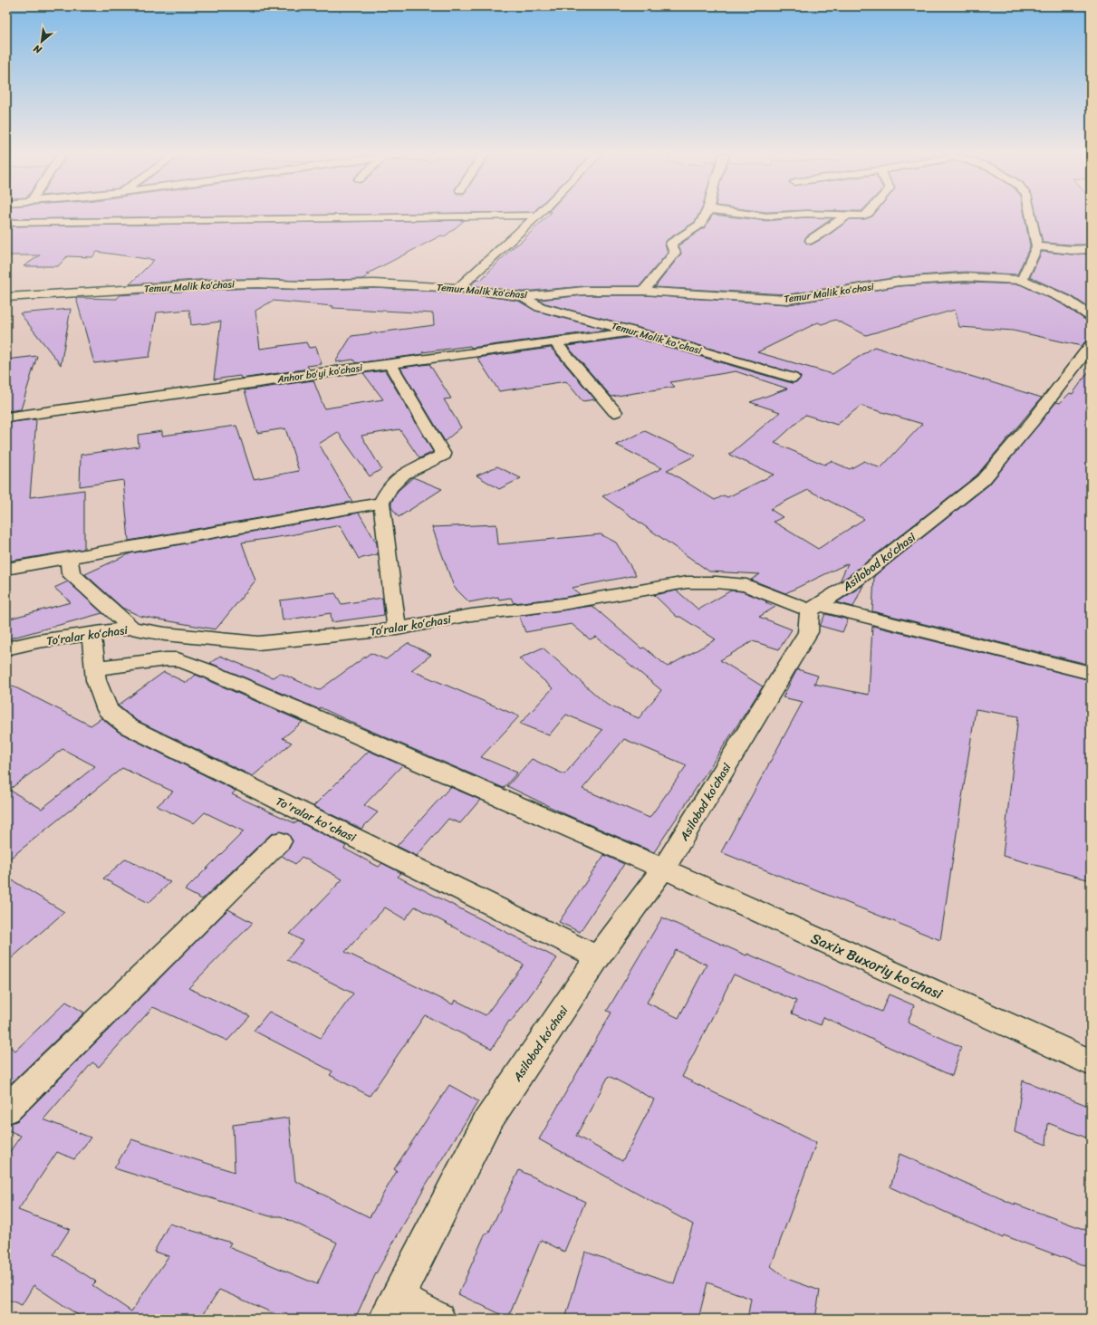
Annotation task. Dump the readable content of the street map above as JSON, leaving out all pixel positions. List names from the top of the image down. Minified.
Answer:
{"streets":{"street":["Temur Malik koʻchasi","Temur Malik ko'chasi","Anhor boʻyi koʻchasi","Asilobod koʻchasi","Toʻralar koʻchasi","To'ralar ko'chasi","Saxix Buxoriy ko‘chasi"]},"crossings":[["Temur Malik koʻchasi","Temur Malik ko'chasi"],["Temur Malik ko'chasi","Anhor boʻyi koʻchasi"],["Asilobod koʻchasi","Toʻralar koʻchasi"],["Asilobod koʻchasi","To'ralar ko'chasi"],["Asilobod koʻchasi","Saxix Buxoriy ko‘chasi"],["Toʻralar koʻchasi","To'ralar ko'chasi"],["To'ralar ko'chasi","Saxix Buxoriy ko‘chasi"]],"north":"bottom left"}
